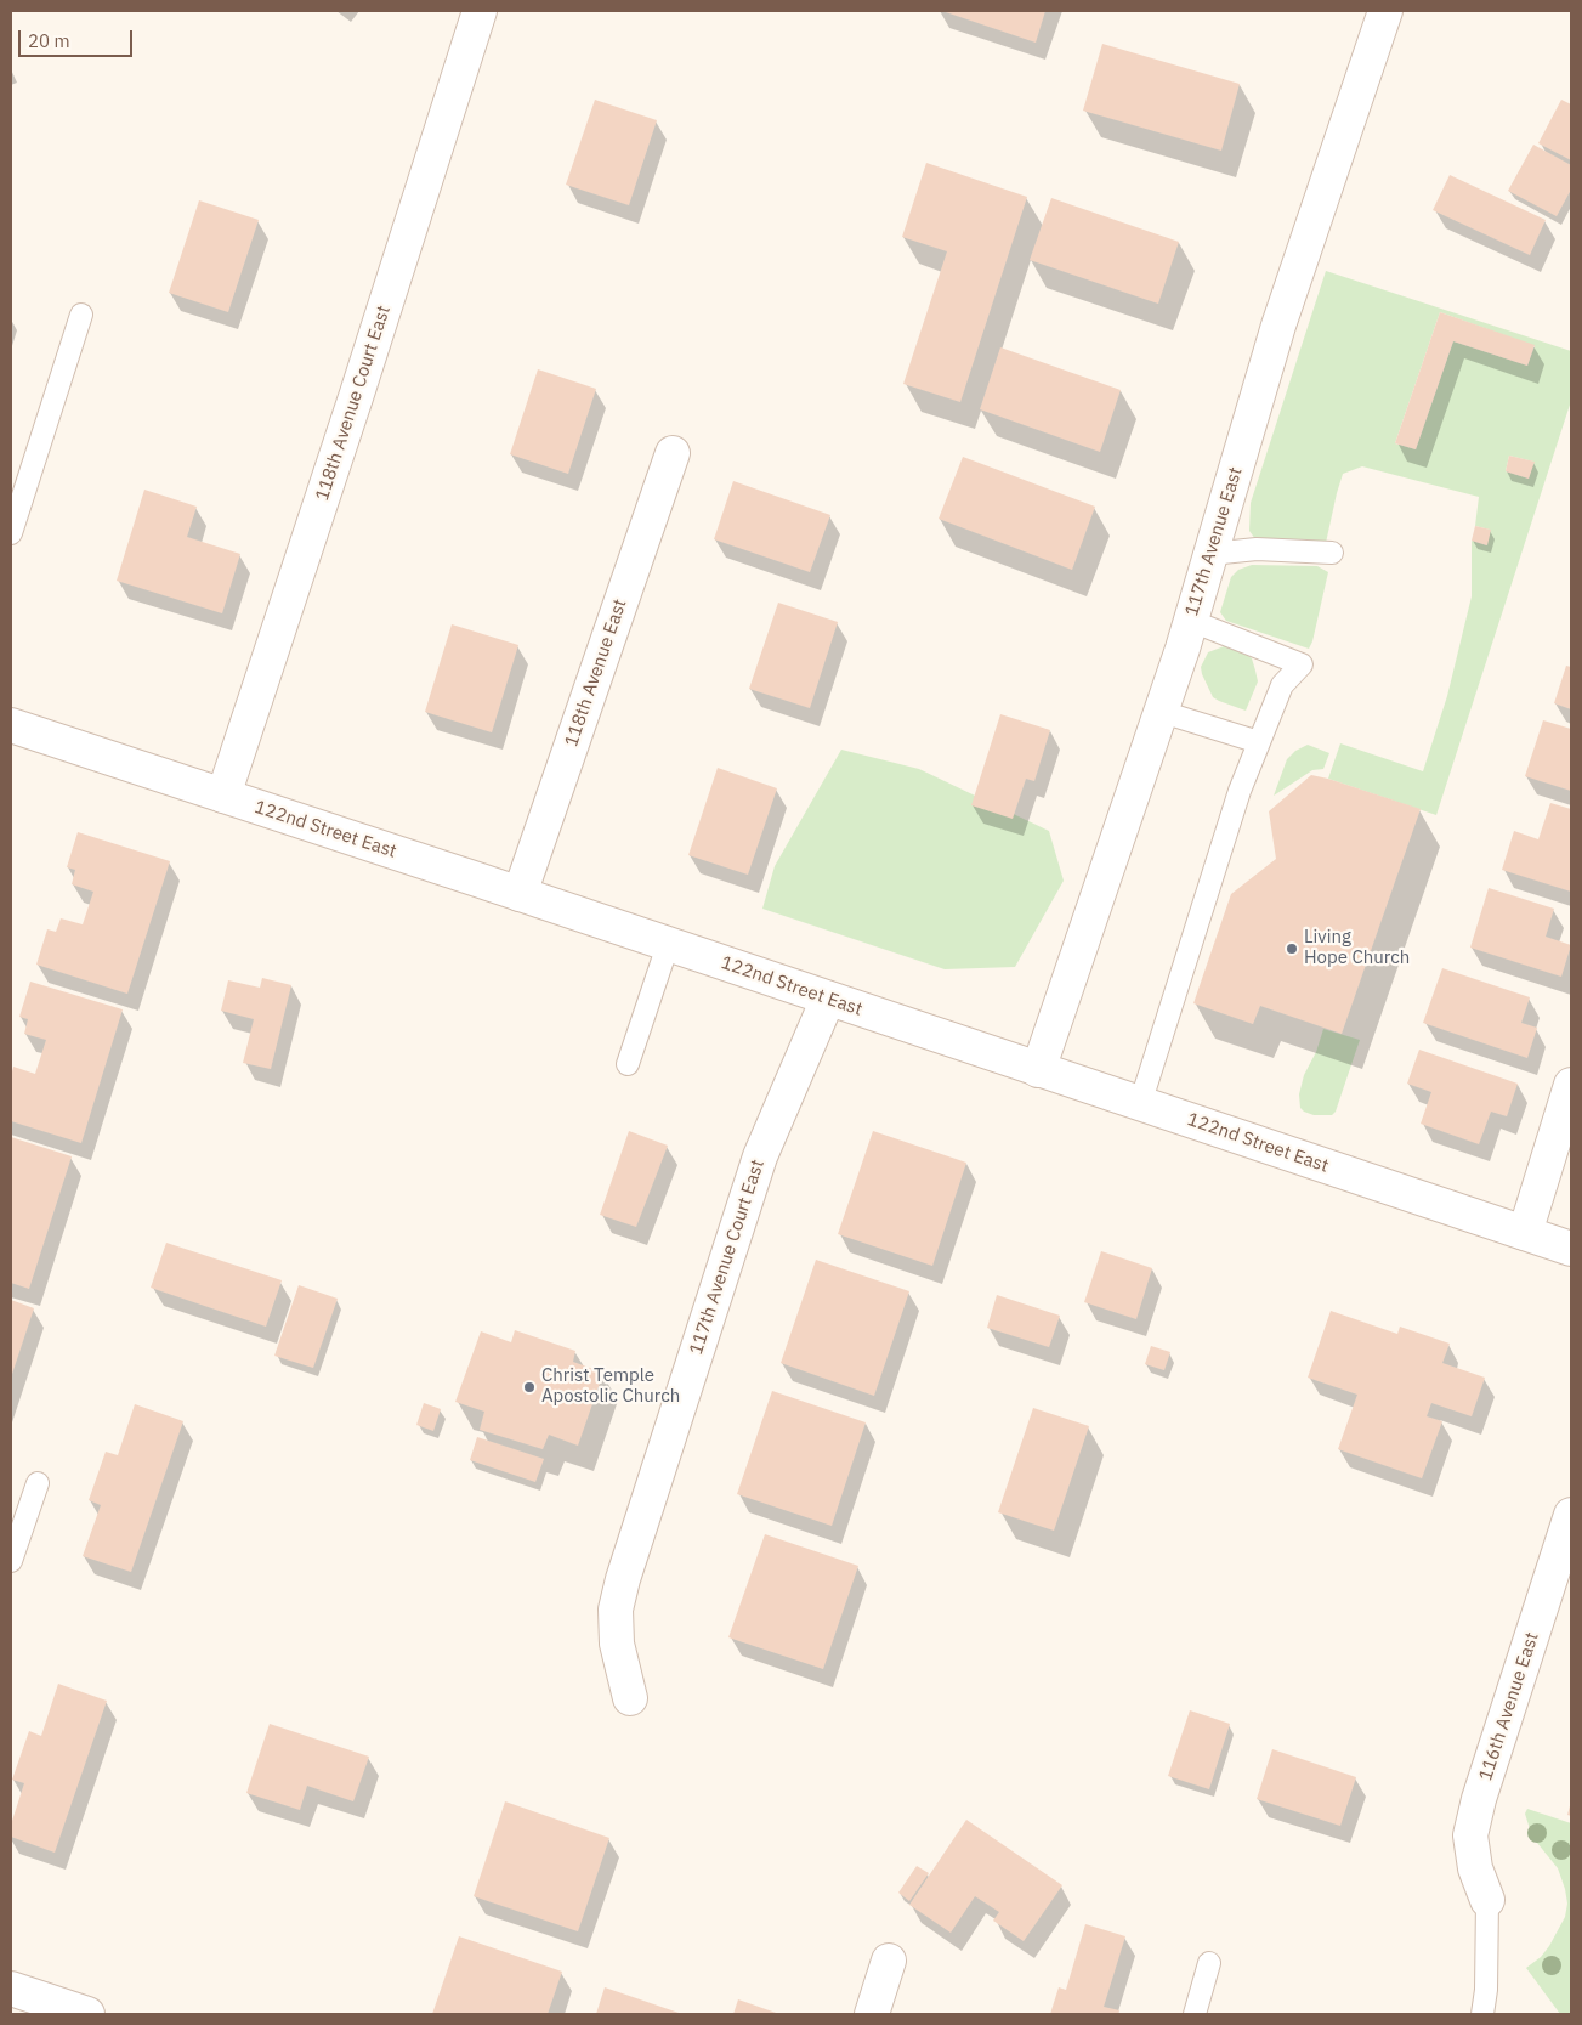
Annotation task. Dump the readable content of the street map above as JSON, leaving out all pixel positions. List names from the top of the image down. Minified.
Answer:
{"streets":{"street":["118th Avenue Court East","117th Avenue East","118th Avenue East","122nd Street East","117th Avenue Court East","116th Avenue East"]},"crossings":[["118th Avenue Court East","122nd Street East"],["117th Avenue East","122nd Street East"],["118th Avenue East","122nd Street East"],["122nd Street East","117th Avenue Court East"]],"places":["Living Hope Church","Christ Temple Apostolic Church"],"scale_bar":"20 m"}
